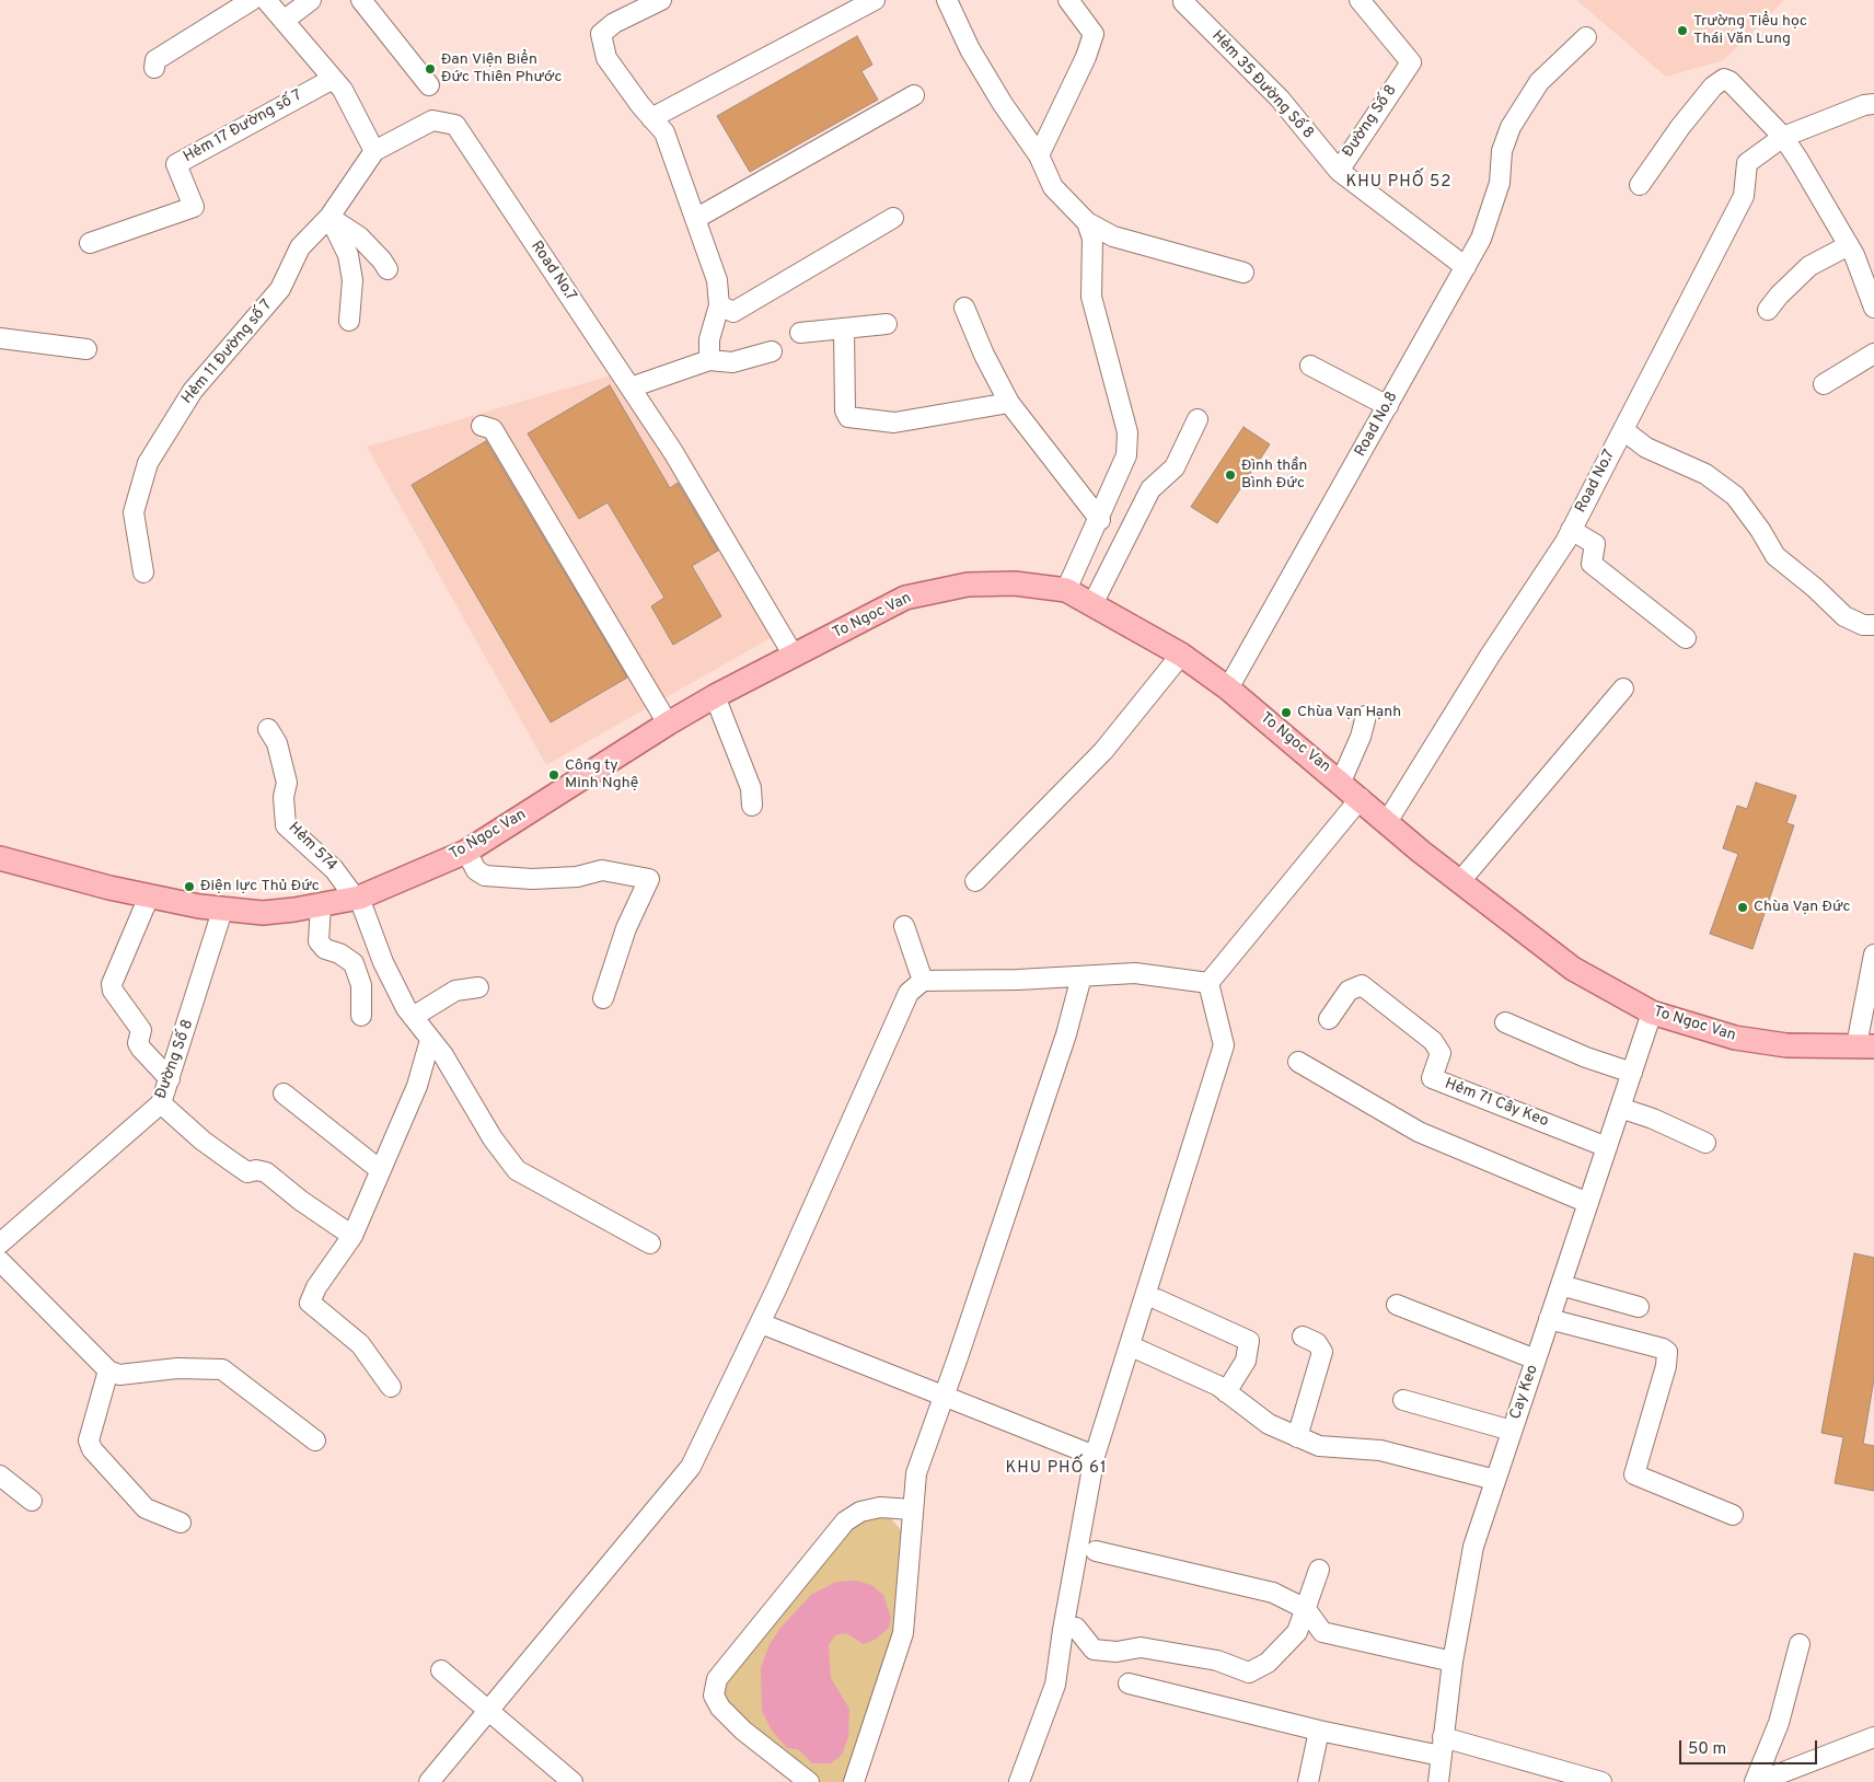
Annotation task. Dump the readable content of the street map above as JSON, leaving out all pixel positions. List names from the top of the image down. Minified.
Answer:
{"streets":{"main road":["To Ngoc Van"],"street":["Hẻm 35 Đường Số 8","Đường Số 8","Hẻm 17 Đường số 7","Road No.7","Hẻm 11 Đường số 7","Road No.8","Hẻm 574","Hẻm 71 Cây Keo","Cay Keo"]},"crossings":[["Hẻm 35 Đường Số 8","Đường Số 8"],["Đường Số 8","Road No.8"],["Đường Số 8","To Ngoc Van"],["Road No.7","Hẻm 11 Đường số 7"],["Road No.7","To Ngoc Van"],["Road No.8","To Ngoc Van"],["To Ngoc Van","Hẻm 574"],["To Ngoc Van","Cay Keo"],["Hẻm 71 Cây Keo","Cay Keo"]],"districts":["KHU PHỐ 52","KHU PHỐ 61"],"places":["Trường Tiểu học Thái Văn Lung","Đan Viện Biển Đức Thiên Phước","Đình thần Bình Đức","Chùa Vạn Hạnh","Công ty Minh Nghệ","Điện lực Thủ Đức","Chùa Vạn Đức"],"scale_bar":"50 m"}
